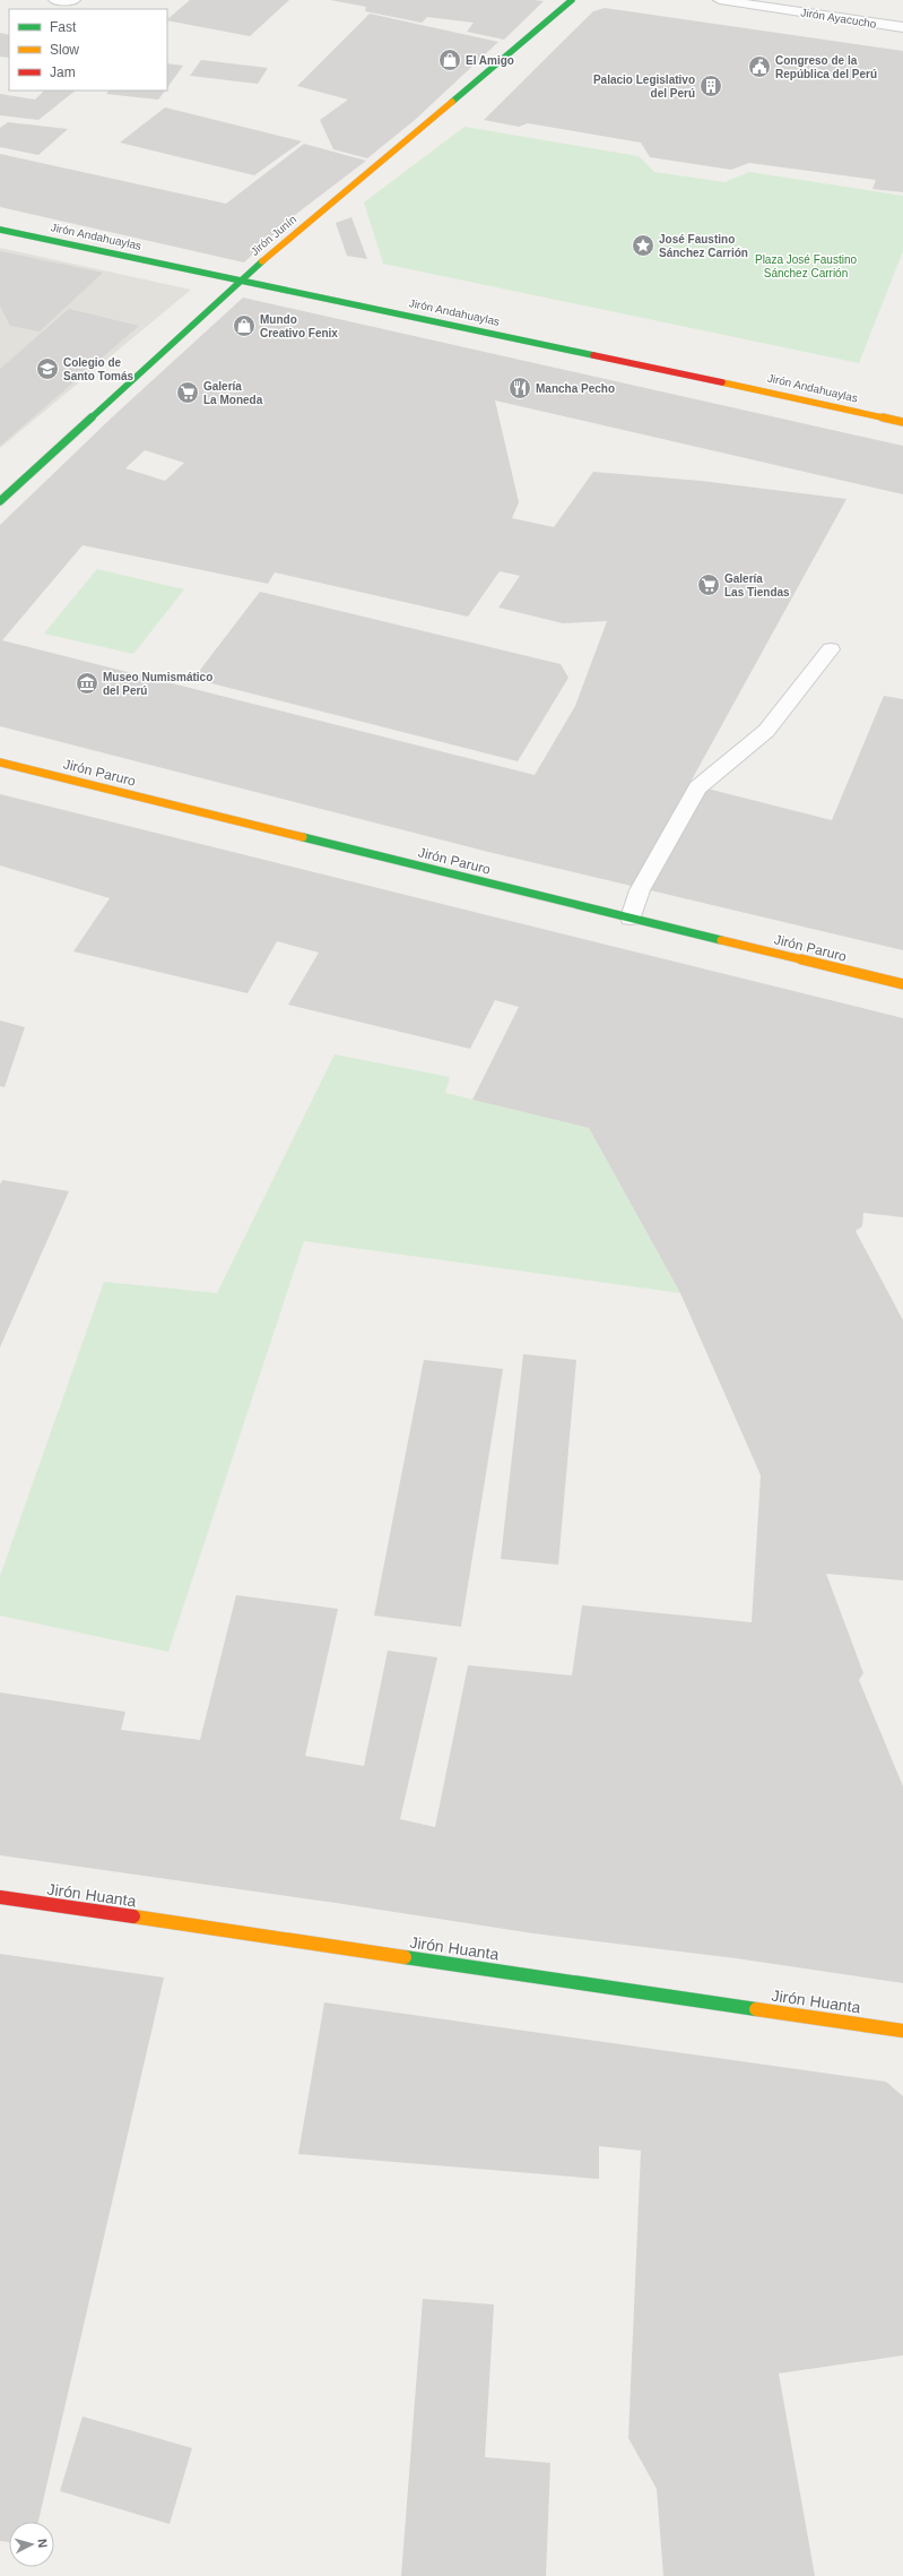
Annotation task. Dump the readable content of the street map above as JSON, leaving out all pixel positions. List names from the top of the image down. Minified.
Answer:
{"streets":{"street":["Jirón Ayacucho","Jirón Junín","Jirón Andahuaylas","Jirón Paruro","Jirón Huanta"]},"crossings":[["Jirón Junín","Jirón Andahuaylas"]],"parks":["Plaza José Faustino Sánchez Carrión"],"places":{"shop":["El Amigo","Mundo Creativo Fenix"],"public building":["Congreso de la República del Perú"],"building":["Palacio Legislativo del Perú"],"place":["José Faustino Sánchez Carrión"],"school or university":["Colegio de Santo Tomás"],"restaurant":["Mancha Pecho"],"supermarket":["Galería La Moneda","Galería Las Tiendas"],"museum":["Museo Numismático del Perú"]},"legend":["Fast","Slow","Jam"],"north":"right"}
